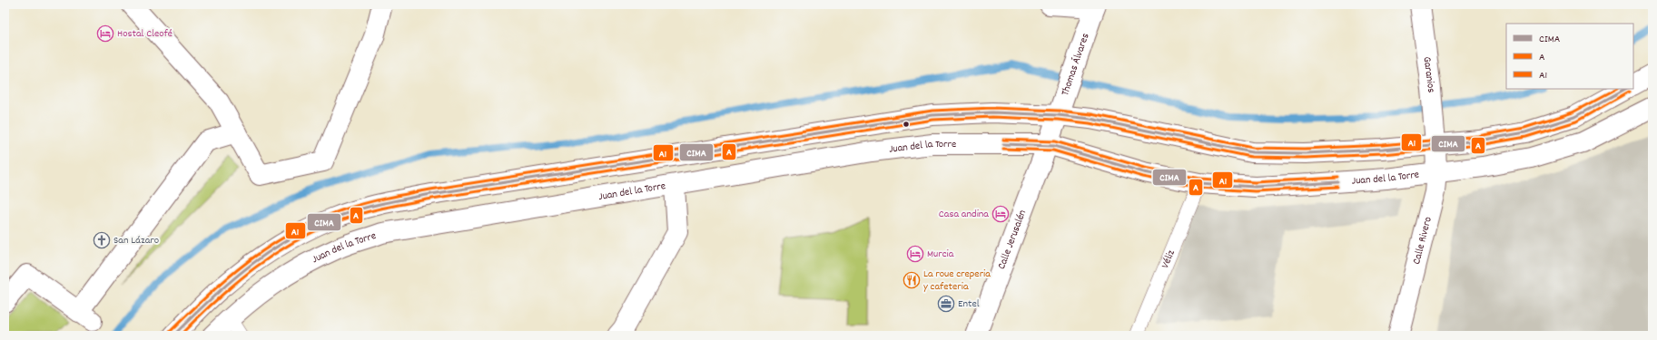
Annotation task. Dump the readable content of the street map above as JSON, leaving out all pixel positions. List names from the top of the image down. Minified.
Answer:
{"streets":{"main road":["Thomas Álvares","Garanios","Juan del la Torre","Calle Jerusalén","Calle Rivero"],"lane":["Véliz"]},"crossings":[["Thomas Álvares","Juan del la Torre"],["Thomas Álvares","Calle Jerusalén"],["Garanios","Calle Rivero"],["Juan del la Torre","Calle Jerusalén"],["Juan del la Torre","Calle Rivero"],["Juan del la Torre","Véliz"]],"places":{"hotel":["Hostal Cleofé","Casa andina","Murcia"],"church":["San Lázaro"],"restaurant":["La roue creperia y cafeteria"],"office":["Entel"]},"lines":["transit line CIMA","transit line A1","transit line A"],"legend":["CIMA","A","A1"]}
